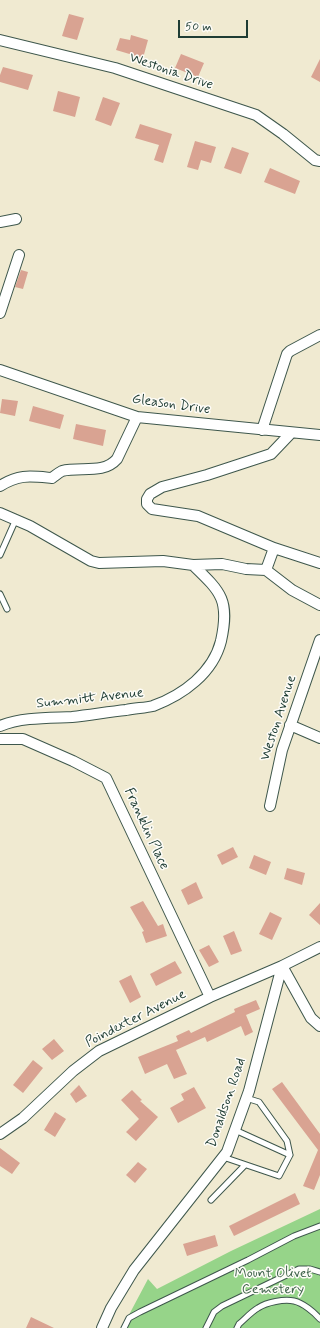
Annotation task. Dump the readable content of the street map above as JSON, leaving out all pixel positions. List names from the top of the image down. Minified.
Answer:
{"streets":{"street":["Westonia Drive","Gleason Drive","Summitt Avenue","Weston Avenue","Franklin Place","Poindexter Avenue","Donaldson Road"]},"crossings":[["Franklin Place","Poindexter Avenue"],["Poindexter Avenue","Donaldson Road"]],"parks":["Mount Olivet Cemetery"],"scale_bar":"50 m"}
